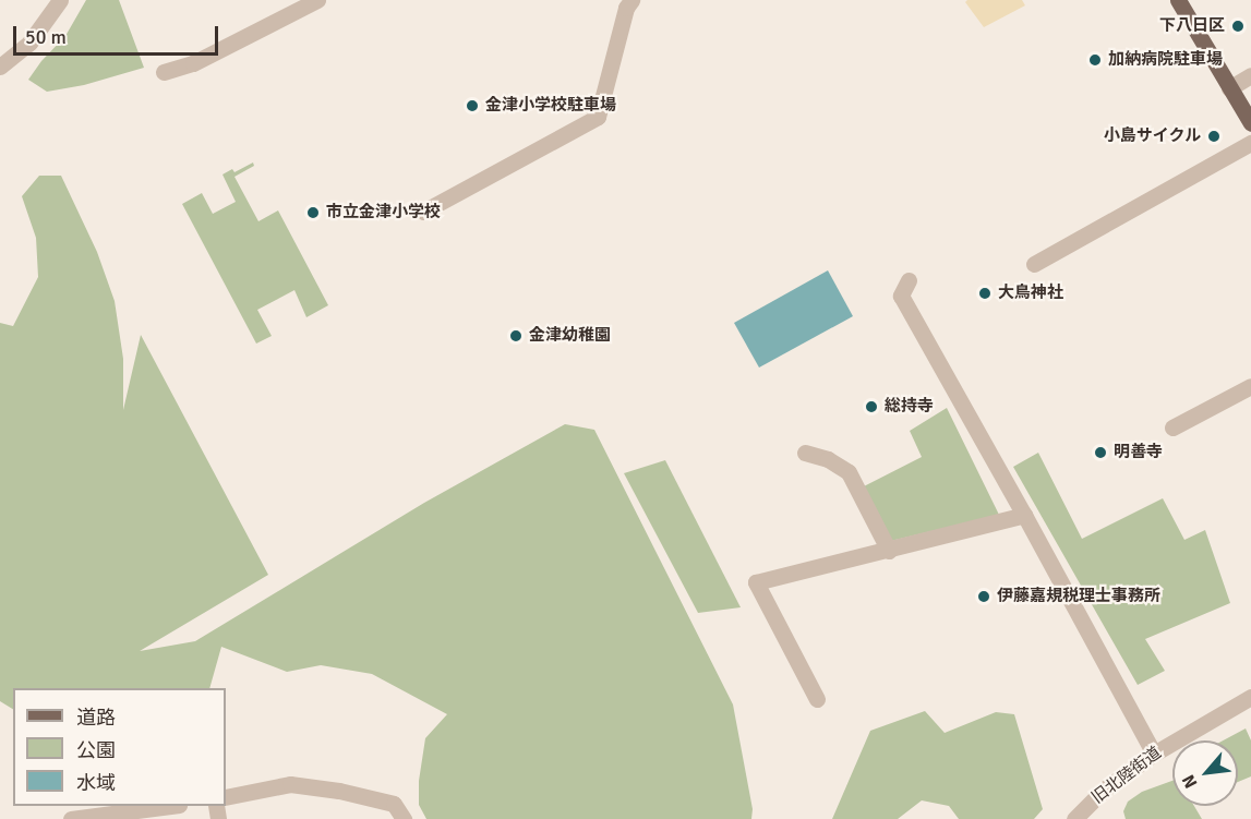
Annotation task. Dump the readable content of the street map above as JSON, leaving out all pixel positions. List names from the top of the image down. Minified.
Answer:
{"streets":{"street":["旧北陸街道"]},"places":["下八日区","加納病院駐車場","金津小学校駐車場","小島サイクル","市立金津小学校","大鳥神社","金津幼稚園","総持寺","明善寺","伊藤嘉規税理士事務所"],"legend":["道路","公園","水域"],"scale_bar":"50 m","north":"bottom left"}
